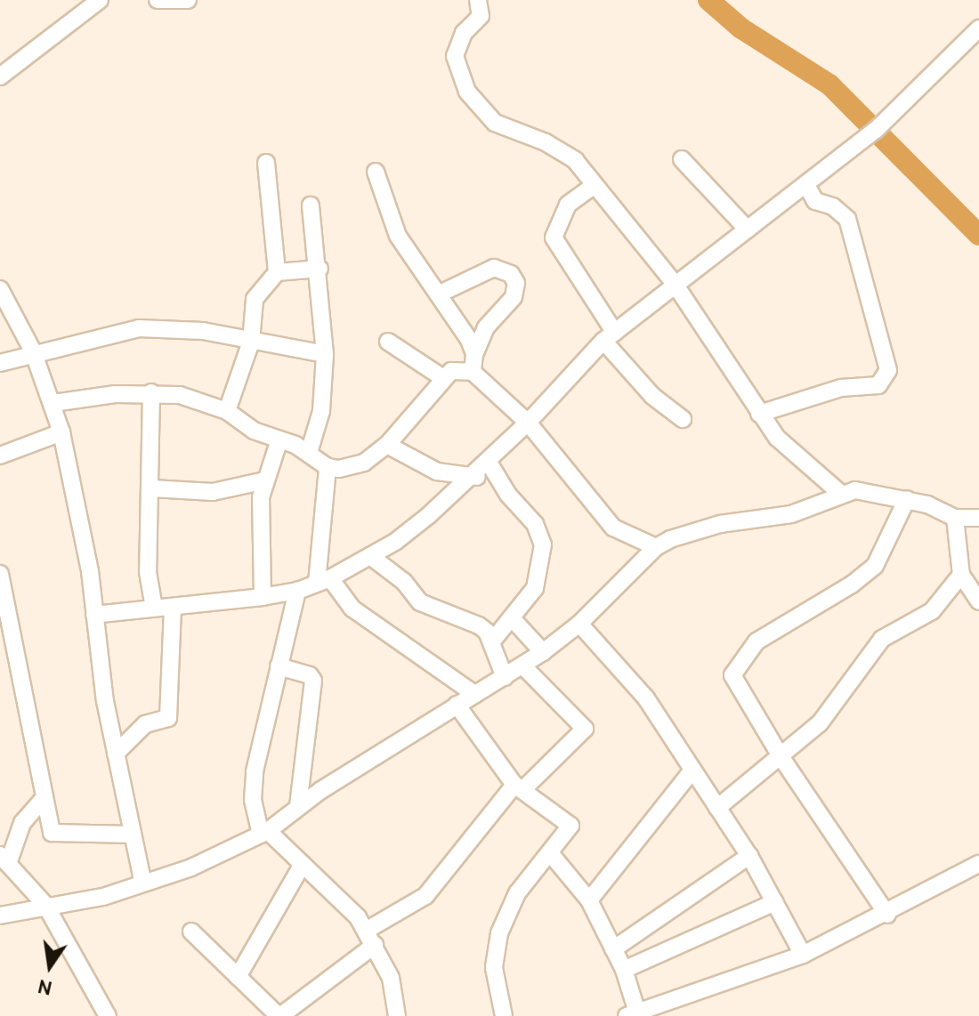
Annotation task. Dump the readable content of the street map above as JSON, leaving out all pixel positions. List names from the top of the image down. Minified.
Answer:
{"north":"bottom"}
